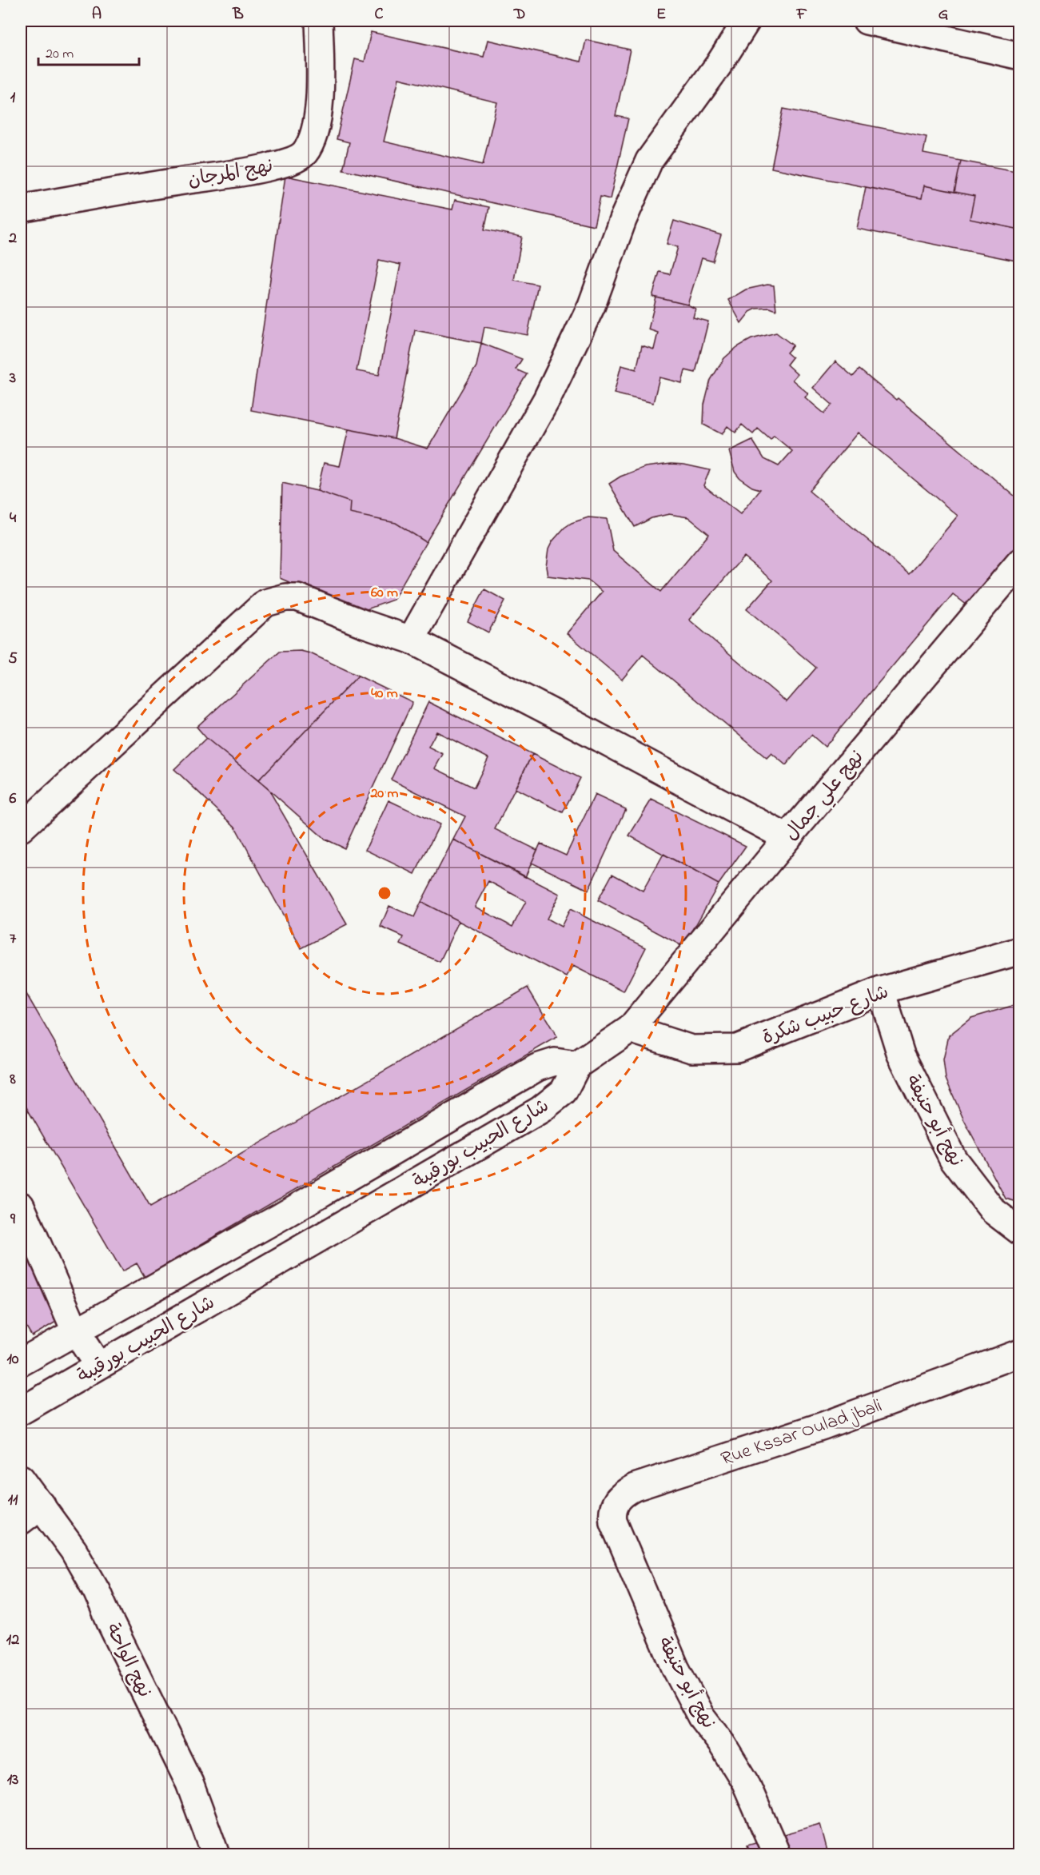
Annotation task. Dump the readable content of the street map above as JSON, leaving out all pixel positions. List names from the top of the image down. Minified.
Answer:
{"streets":{"street":["نهج المرجان","نهج علي جمال","شارع حبيب شكرة","نهج أبو حنيفة","شارع الحبيب بورقيبة","Rue Kssar Oulad jbali","نهج الواحة"]},"crossings":[["نهج علي جمال","شارع حبيب شكرة"],["نهج علي جمال","شارع الحبيب بورقيبة"],["شارع حبيب شكرة","نهج أبو حنيفة"],["نهج أبو حنيفة","Rue Kssar Oulad jbali"]],"scale_bar":"20 m","grid":{"columns":["A","B","C","D","E","F","G"],"rows":["1","2","3","4","5","6","7","8","9","10","11","12","13"]},"rings":["60 m","40 m","20 m"]}
